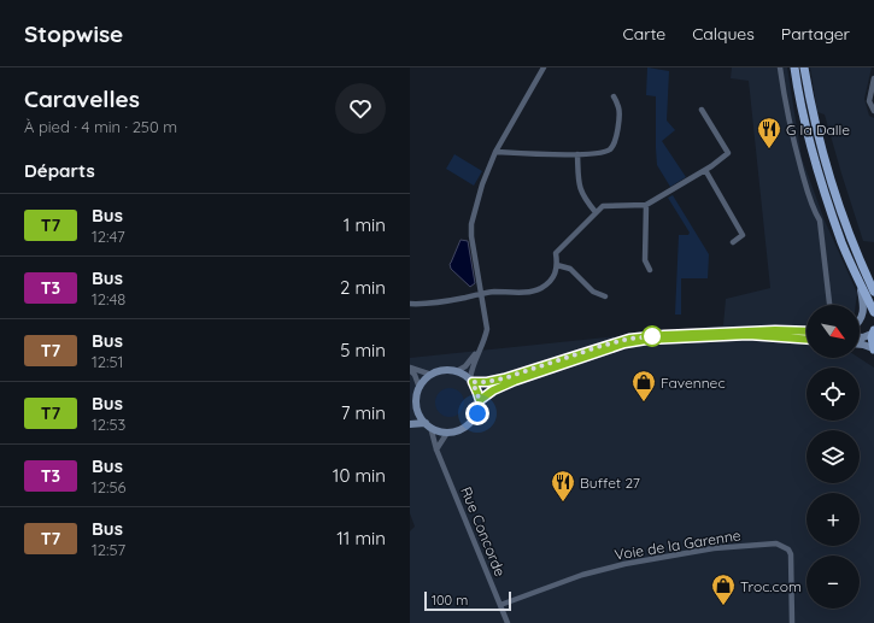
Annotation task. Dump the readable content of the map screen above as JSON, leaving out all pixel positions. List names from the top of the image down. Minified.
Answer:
{"streets":{"street":["Rue Concorde","Voie de la Garenne"]},"crossings":[["Rue Concorde","Voie de la Garenne"]],"places":{"restaurant":["G la Dalle","Buffet 27"],"shop":["Favennec","Troc.com"]},"lines":["bus line T7"],"scale_bar":"100 m","north":"bottom right","page":{"header":"Stopwise","nav":["Carte","Calques","Partager"],"heading":[["Caravelles","À pied · 4 min · 250 m"],"Départs"],"list":[{"mark":"T7","name":"Bus","note":"12:47","value":"1 min"},{"mark":"T3","name":"Bus","note":"12:48","value":"2 min"},{"mark":"T7","name":"Bus","note":"12:51","value":"5 min"},{"mark":"T7","name":"Bus","note":"12:53","value":"7 min"},{"mark":"T3","name":"Bus","note":"12:56","value":"10 min"},{"mark":"T7","name":"Bus","note":"12:57","value":"11 min"}],"map_buttons":["+","−"],"scale":"100 m"}}
